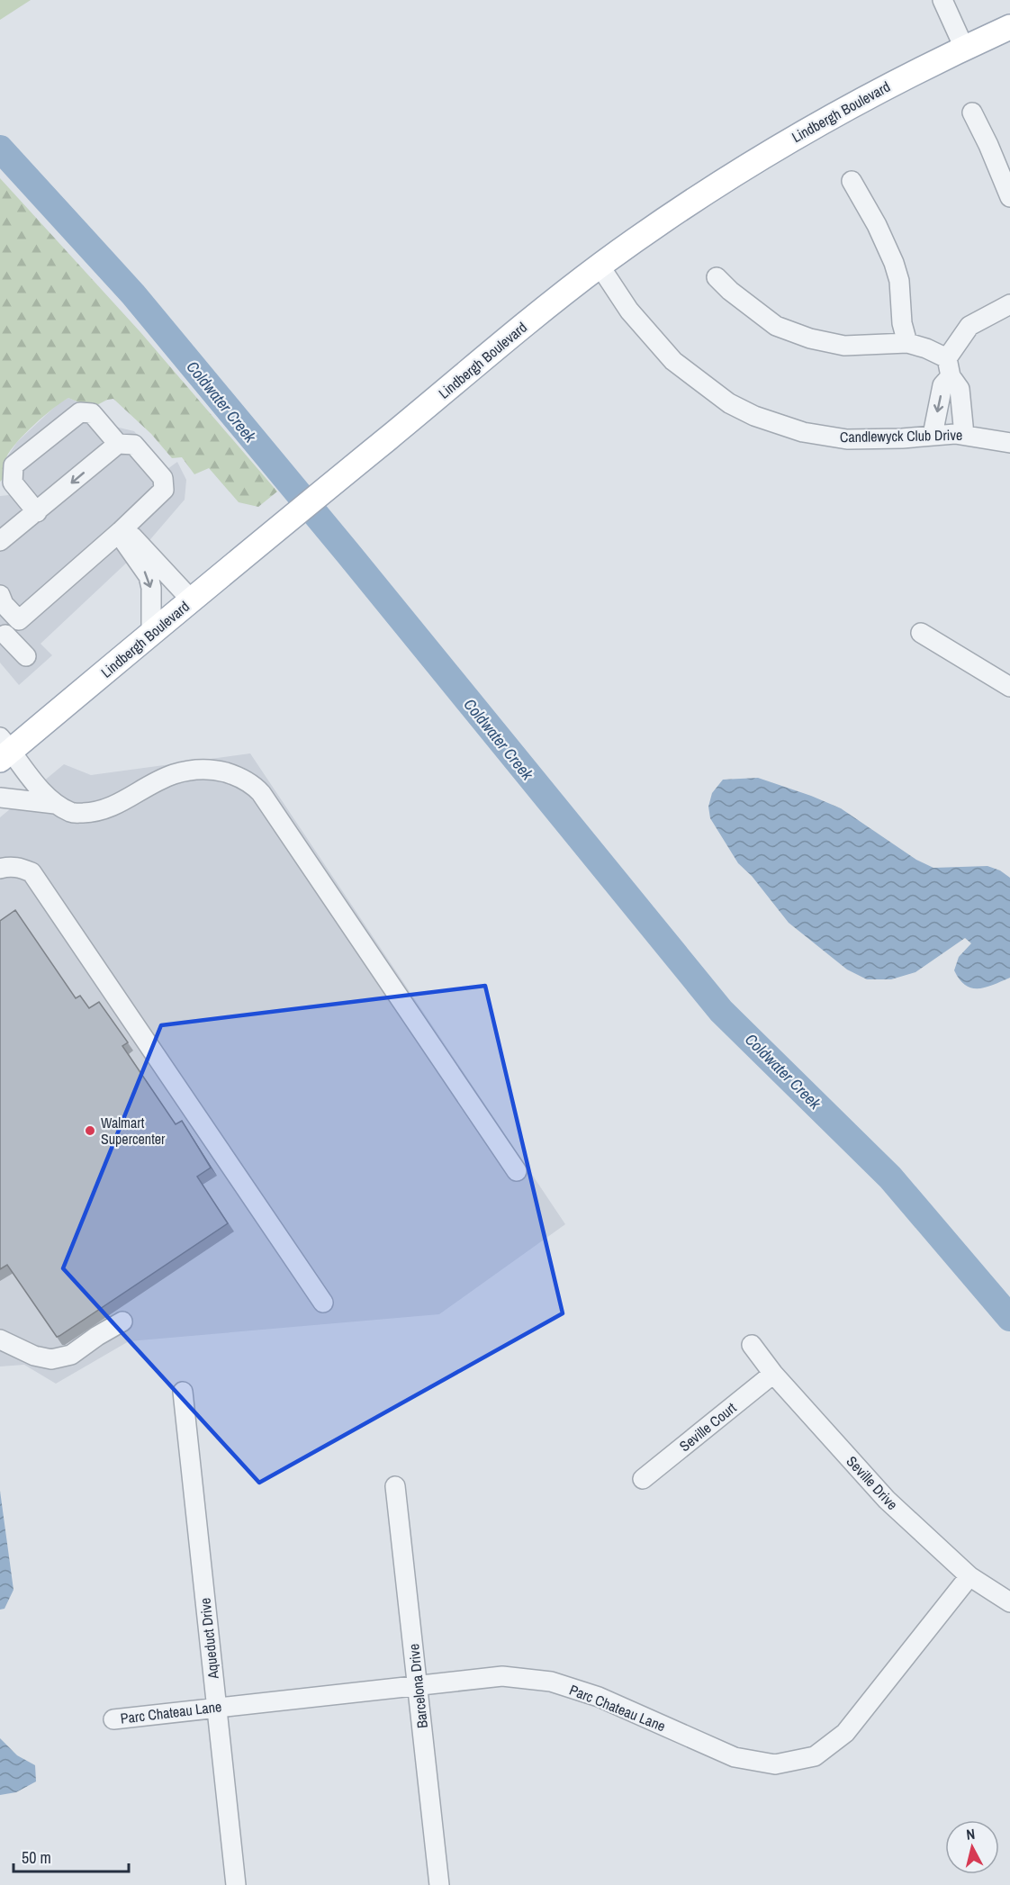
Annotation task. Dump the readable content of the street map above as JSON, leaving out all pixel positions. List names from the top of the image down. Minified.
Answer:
{"streets":{"main road":["Lindbergh Boulevard"],"street":["Candlewyck Club Drive","Seville Court","Seville Drive","Aqueduct Drive","Barcelona Drive","Parc Chateau Lane"]},"crossings":[["Lindbergh Boulevard","Candlewyck Club Drive"],["Seville Court","Seville Drive"],["Seville Drive","Parc Chateau Lane"],["Aqueduct Drive","Parc Chateau Lane"],["Barcelona Drive","Parc Chateau Lane"]],"water":["Coldwater Creek"],"places":["Walmart Supercenter"],"scale_bar":"50 m","north":"top"}
